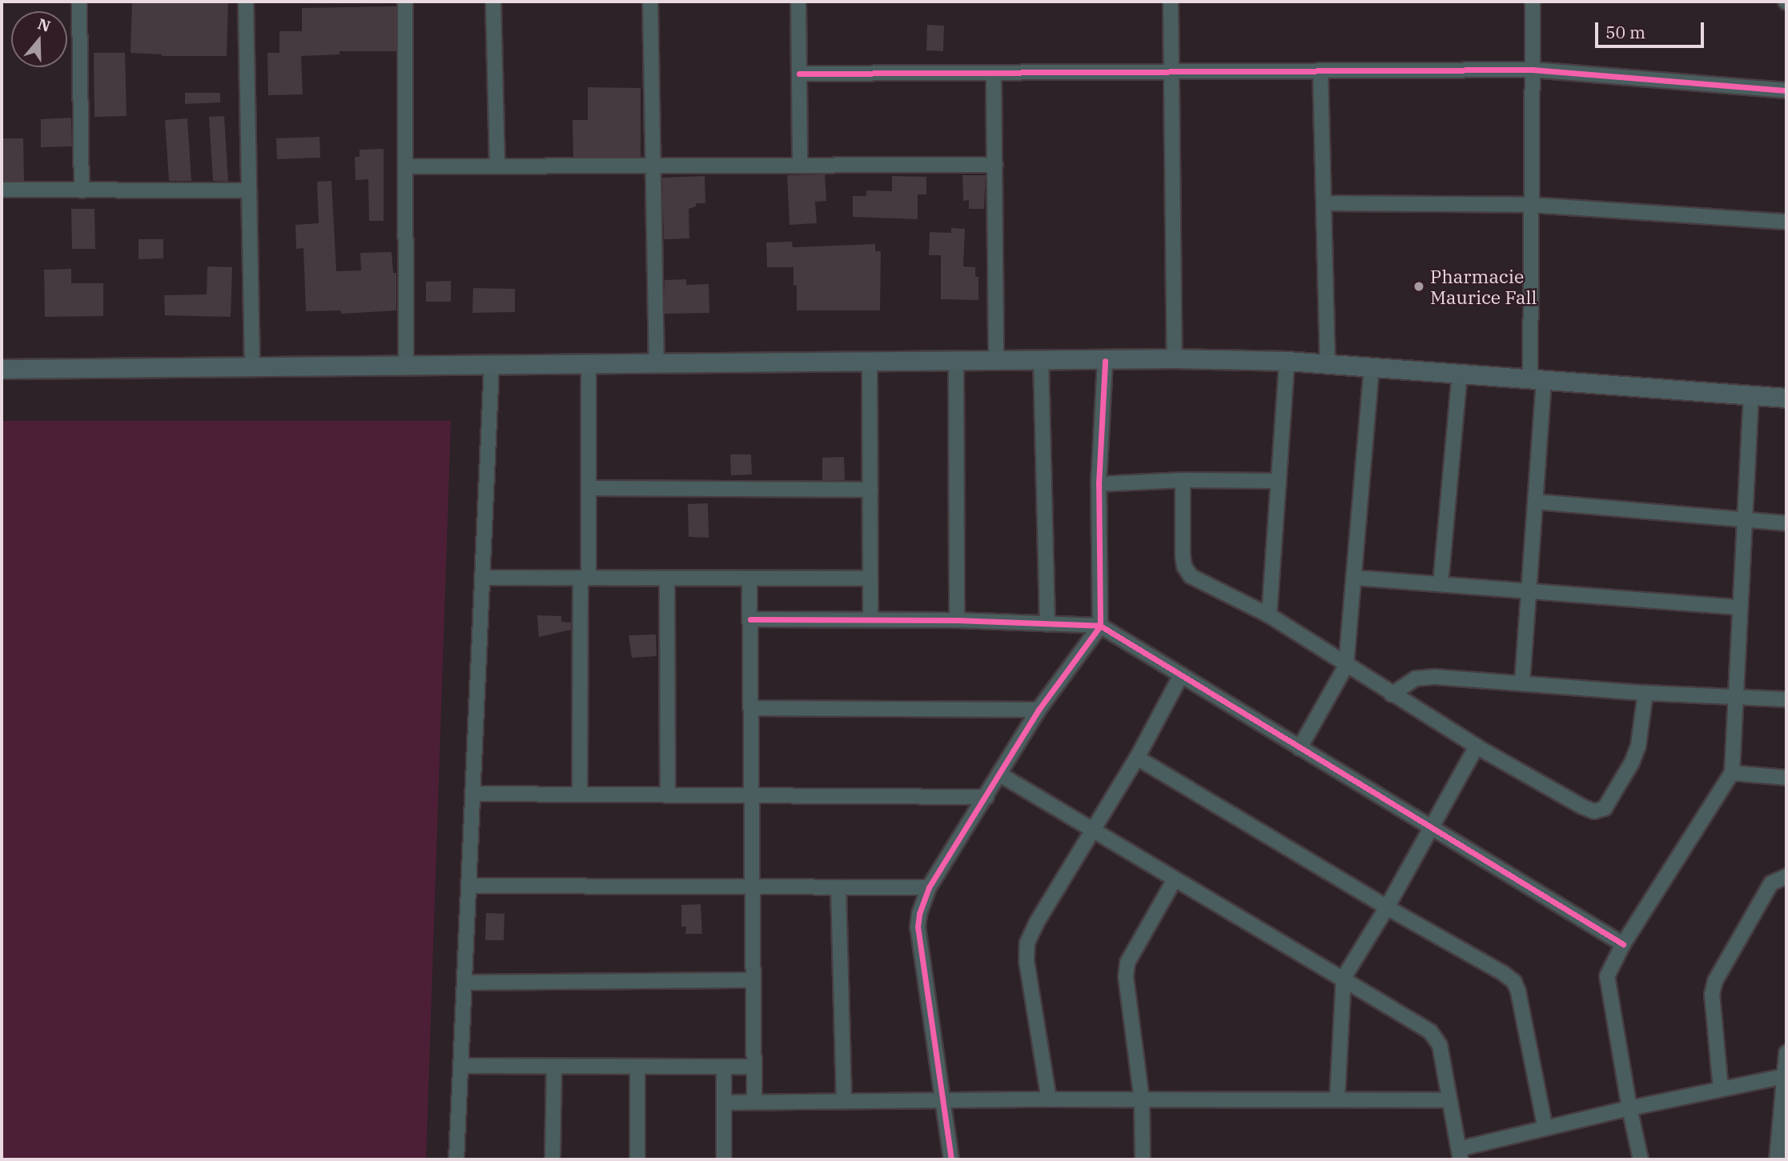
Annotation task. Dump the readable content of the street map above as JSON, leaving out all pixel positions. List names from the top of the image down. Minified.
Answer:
{"places":["Pharmacie Maurice Fall"],"scale_bar":"50 m","north":"top"}
